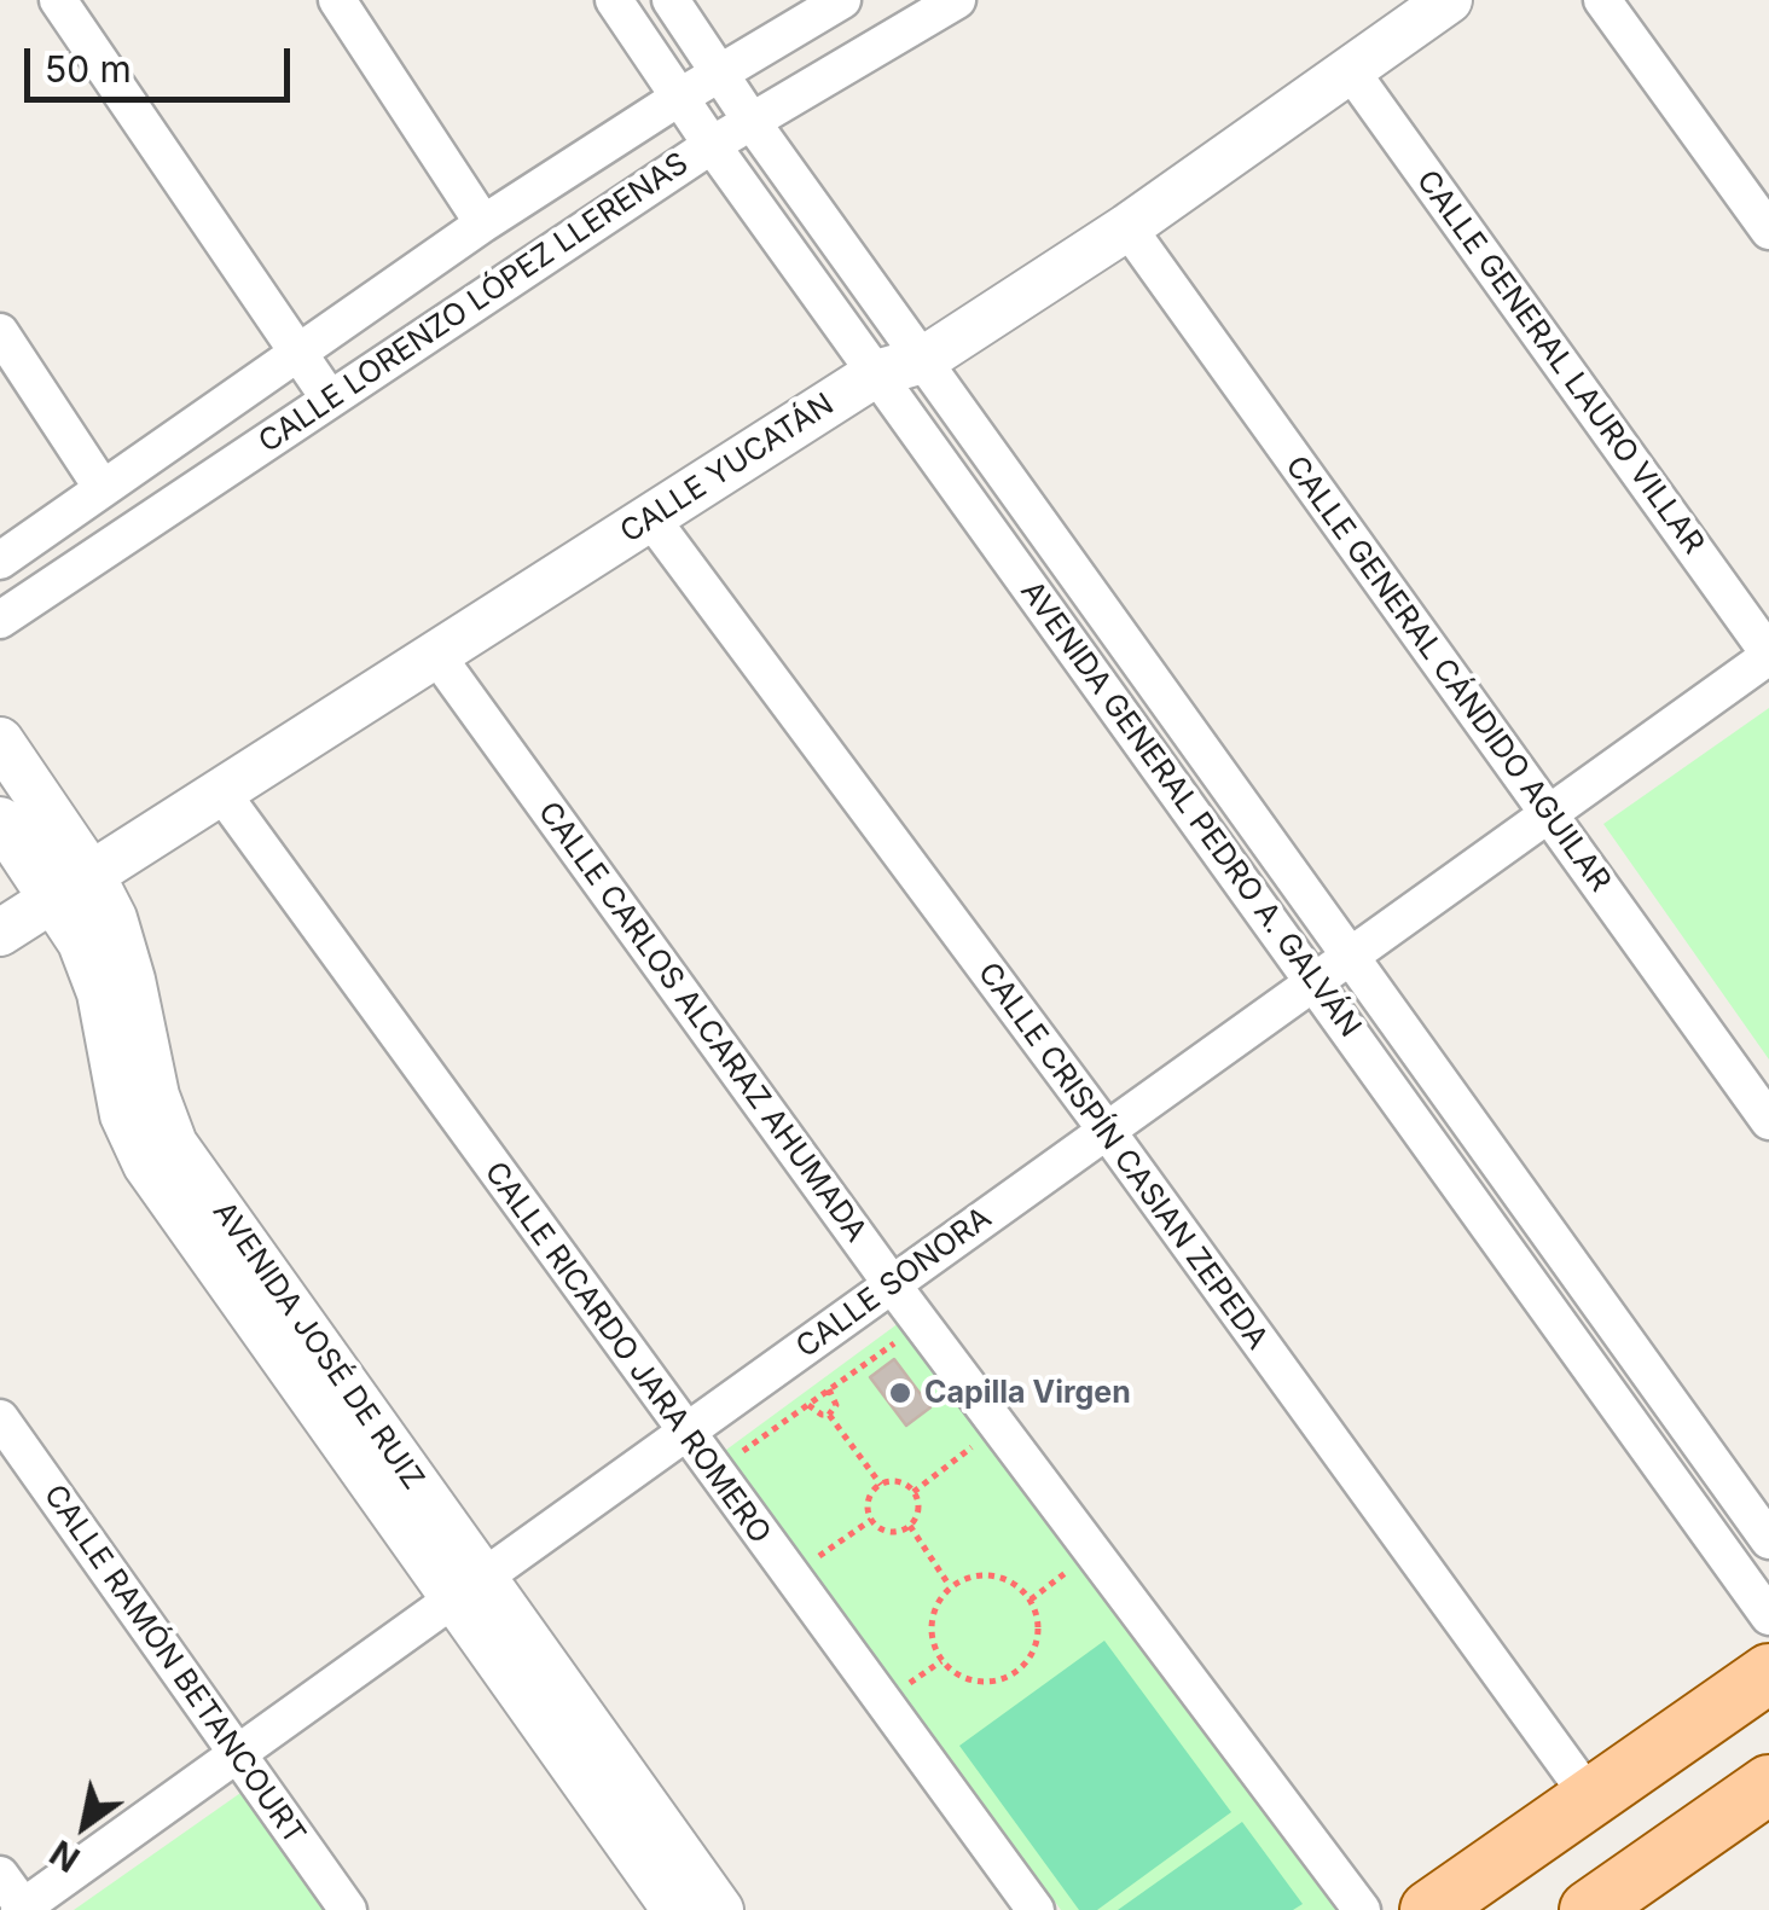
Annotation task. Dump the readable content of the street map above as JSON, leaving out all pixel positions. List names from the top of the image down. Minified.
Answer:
{"streets":{"street":["CALLE LORENZO LÓPEZ LLERENAS","CALLE GENERAL LAURO VILLAR","CALLE YUCATÁN","CALLE GENERAL CÁNDIDO AGUILAR","AVENIDA GENERAL PEDRO A. GALVÁN","CALLE CARLOS ALCARAZ AHUMADA","CALLE CRISPÍN CASIAN ZEPEDA","CALLE SONORA","AVENIDA JOSÉ DE RUIZ","CALLE RICARDO JARA ROMERO","CALLE RAMÓN BETANCOURT"]},"crossings":[["CALLE LORENZO LÓPEZ LLERENAS","AVENIDA GENERAL PEDRO A. GALVÁN"],["CALLE GENERAL LAURO VILLAR","CALLE YUCATÁN"],["CALLE GENERAL LAURO VILLAR","CALLE SONORA"],["CALLE YUCATÁN","CALLE GENERAL CÁNDIDO AGUILAR"],["CALLE YUCATÁN","AVENIDA GENERAL PEDRO A. GALVÁN"],["CALLE YUCATÁN","CALLE CARLOS ALCARAZ AHUMADA"],["CALLE YUCATÁN","CALLE CRISPÍN CASIAN ZEPEDA"],["CALLE YUCATÁN","AVENIDA JOSÉ DE RUIZ"],["CALLE YUCATÁN","CALLE RICARDO JARA ROMERO"],["CALLE GENERAL CÁNDIDO AGUILAR","CALLE SONORA"],["AVENIDA GENERAL PEDRO A. GALVÁN","CALLE SONORA"],["CALLE CARLOS ALCARAZ AHUMADA","CALLE SONORA"],["CALLE CRISPÍN CASIAN ZEPEDA","CALLE SONORA"],["CALLE SONORA","AVENIDA JOSÉ DE RUIZ"],["CALLE SONORA","CALLE RICARDO JARA ROMERO"],["CALLE SONORA","CALLE RAMÓN BETANCOURT"]],"places":["Capilla Virgen"],"scale_bar":"50 m","north":"bottom left"}
